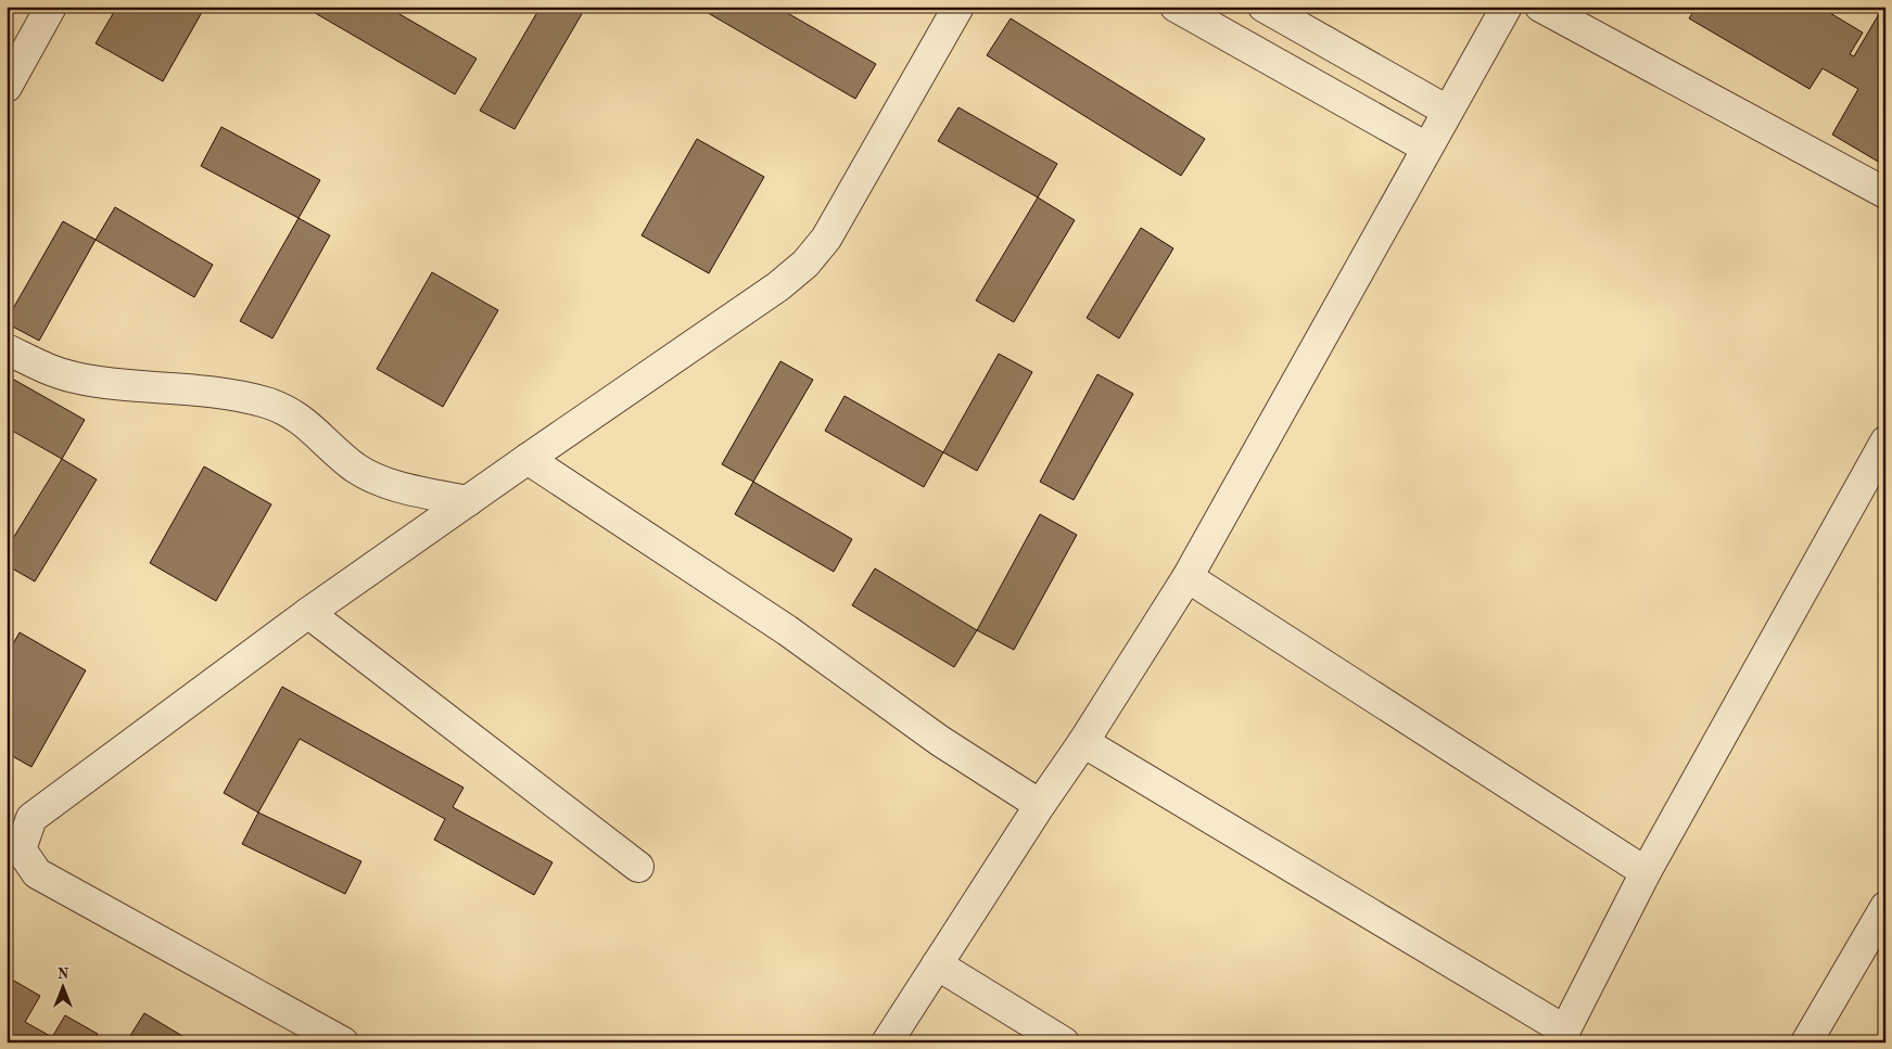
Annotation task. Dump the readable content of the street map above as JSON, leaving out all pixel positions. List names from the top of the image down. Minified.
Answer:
{"north":"top"}
